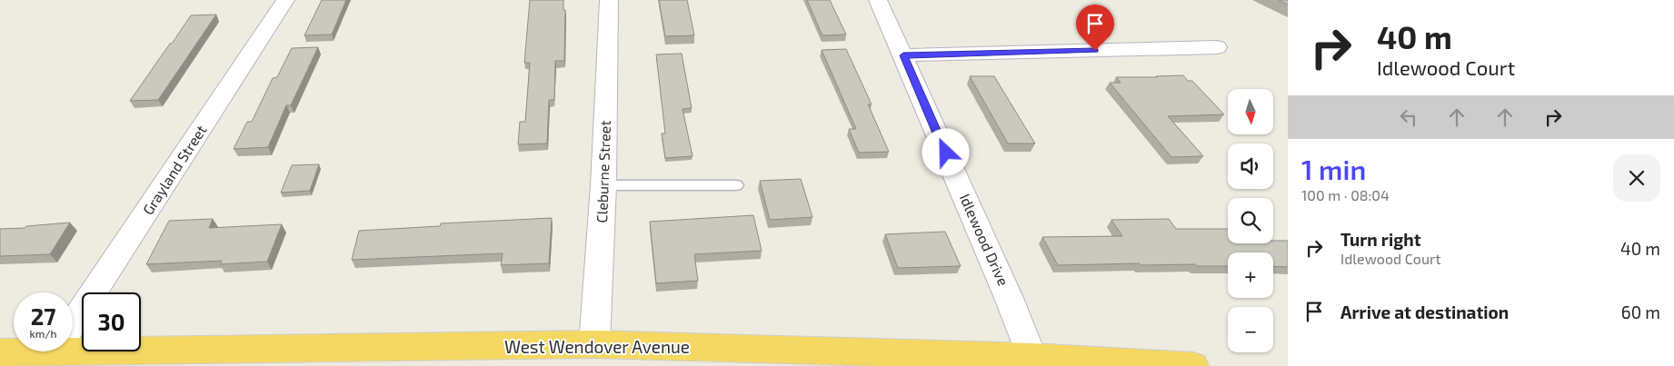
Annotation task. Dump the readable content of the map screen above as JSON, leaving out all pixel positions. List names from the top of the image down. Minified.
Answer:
{"streets":{"highway":["West Wendover Avenue"],"street":["Grayland Street","Cleburne Street","Idlewood Drive"]},"crossings":[["Cleburne Street","West Wendover Avenue"],["Idlewood Drive","West Wendover Avenue"]],"north":"bottom","page":{"turn":["40 m","Idlewood Court"],"map_buttons":["+","−"],"heading":["1 min","100 m · 08:04"],"list":[{"name":"Turn right","note":"Idlewood Court","value":"40 m"},{"name":"Arrive at destination","value":"60 m"}],"speed":"27 km/h","limit":"30"}}
